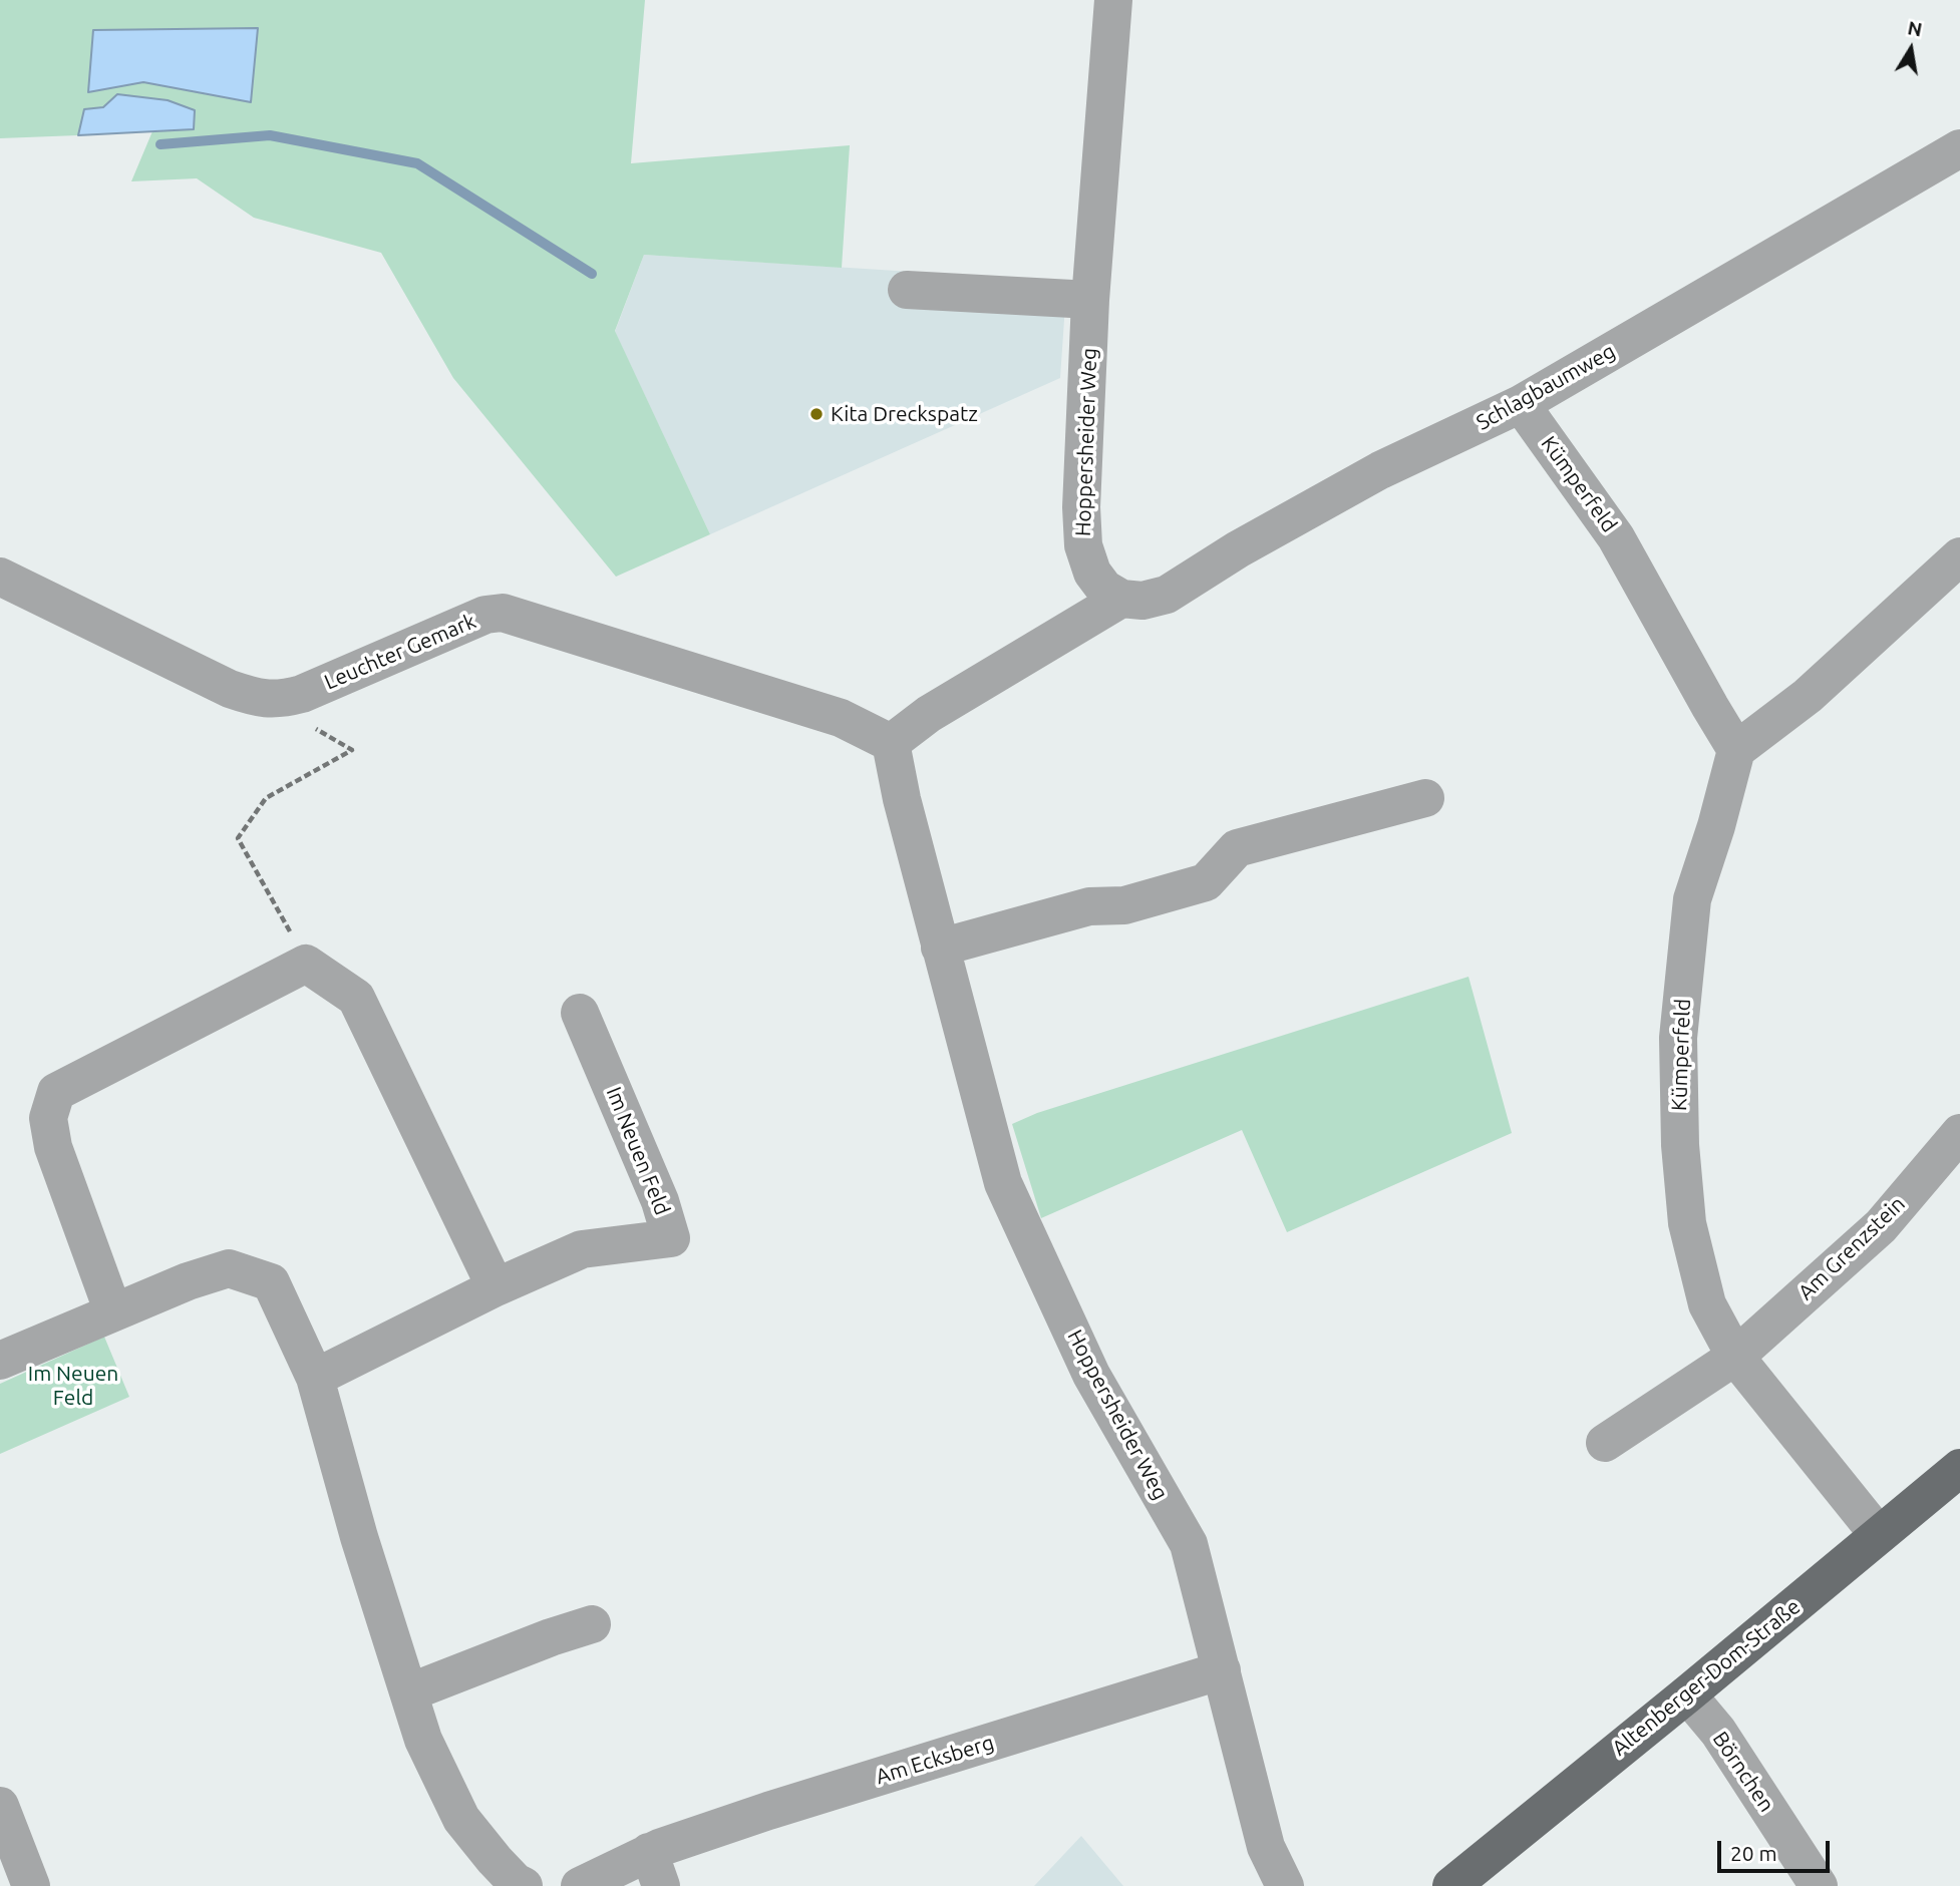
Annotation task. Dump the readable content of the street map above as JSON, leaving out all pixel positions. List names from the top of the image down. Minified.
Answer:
{"streets":{"main road":["Altenberger-Dom-Straße"],"street":["Schlagbaumweg","Hoppersheider Weg","Kümperfeld","Leuchter Gemark","Im Neuen Feld","Am Grenzstein","Am Ecksberg","Börnchen"]},"crossings":[["Schlagbaumweg","Hoppersheider Weg"],["Schlagbaumweg","Kümperfeld"],["Hoppersheider Weg","Leuchter Gemark"],["Hoppersheider Weg","Am Ecksberg"],["Kümperfeld","Am Grenzstein"],["Kümperfeld","Altenberger-Dom-Straße"],["Altenberger-Dom-Straße","Börnchen"]],"parks":["Im Neuen Feld"],"places":["Kita Dreckspatz"],"scale_bar":"20 m","north":"top"}
